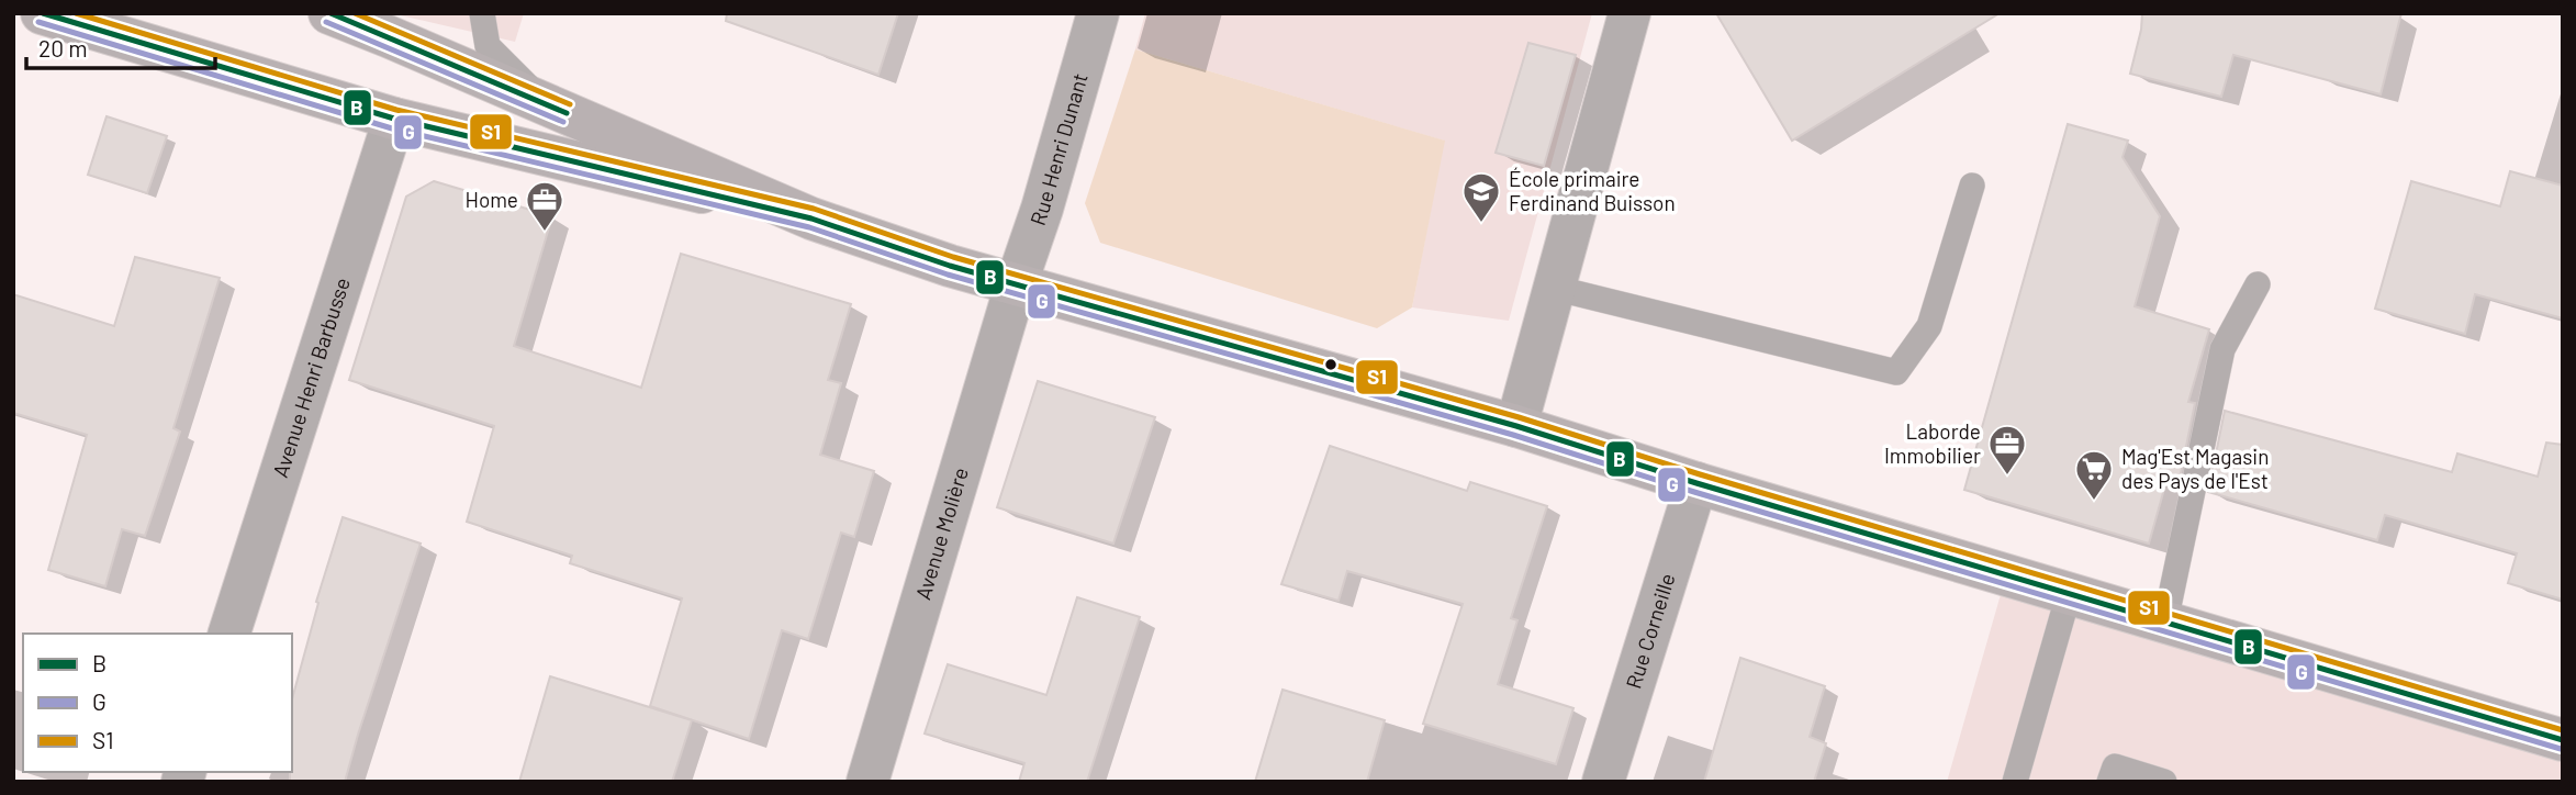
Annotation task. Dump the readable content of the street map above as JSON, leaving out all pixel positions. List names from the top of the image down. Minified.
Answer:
{"streets":{"street":["Rue Henri Dunant","Avenue Henri Barbusse","Avenue Molière","Rue Corneille"]},"crossings":[["Rue Henri Dunant","Avenue Molière"]],"places":{"school or university":["École primaire Ferdinand Buisson"],"office":["Home","Laborde Immobilier"],"supermarket":["Mag'Est Magasin des Pays de l'Est"]},"lines":["transit line B","transit line S1","transit line G"],"legend":["B","G","S1"],"scale_bar":"20 m"}
